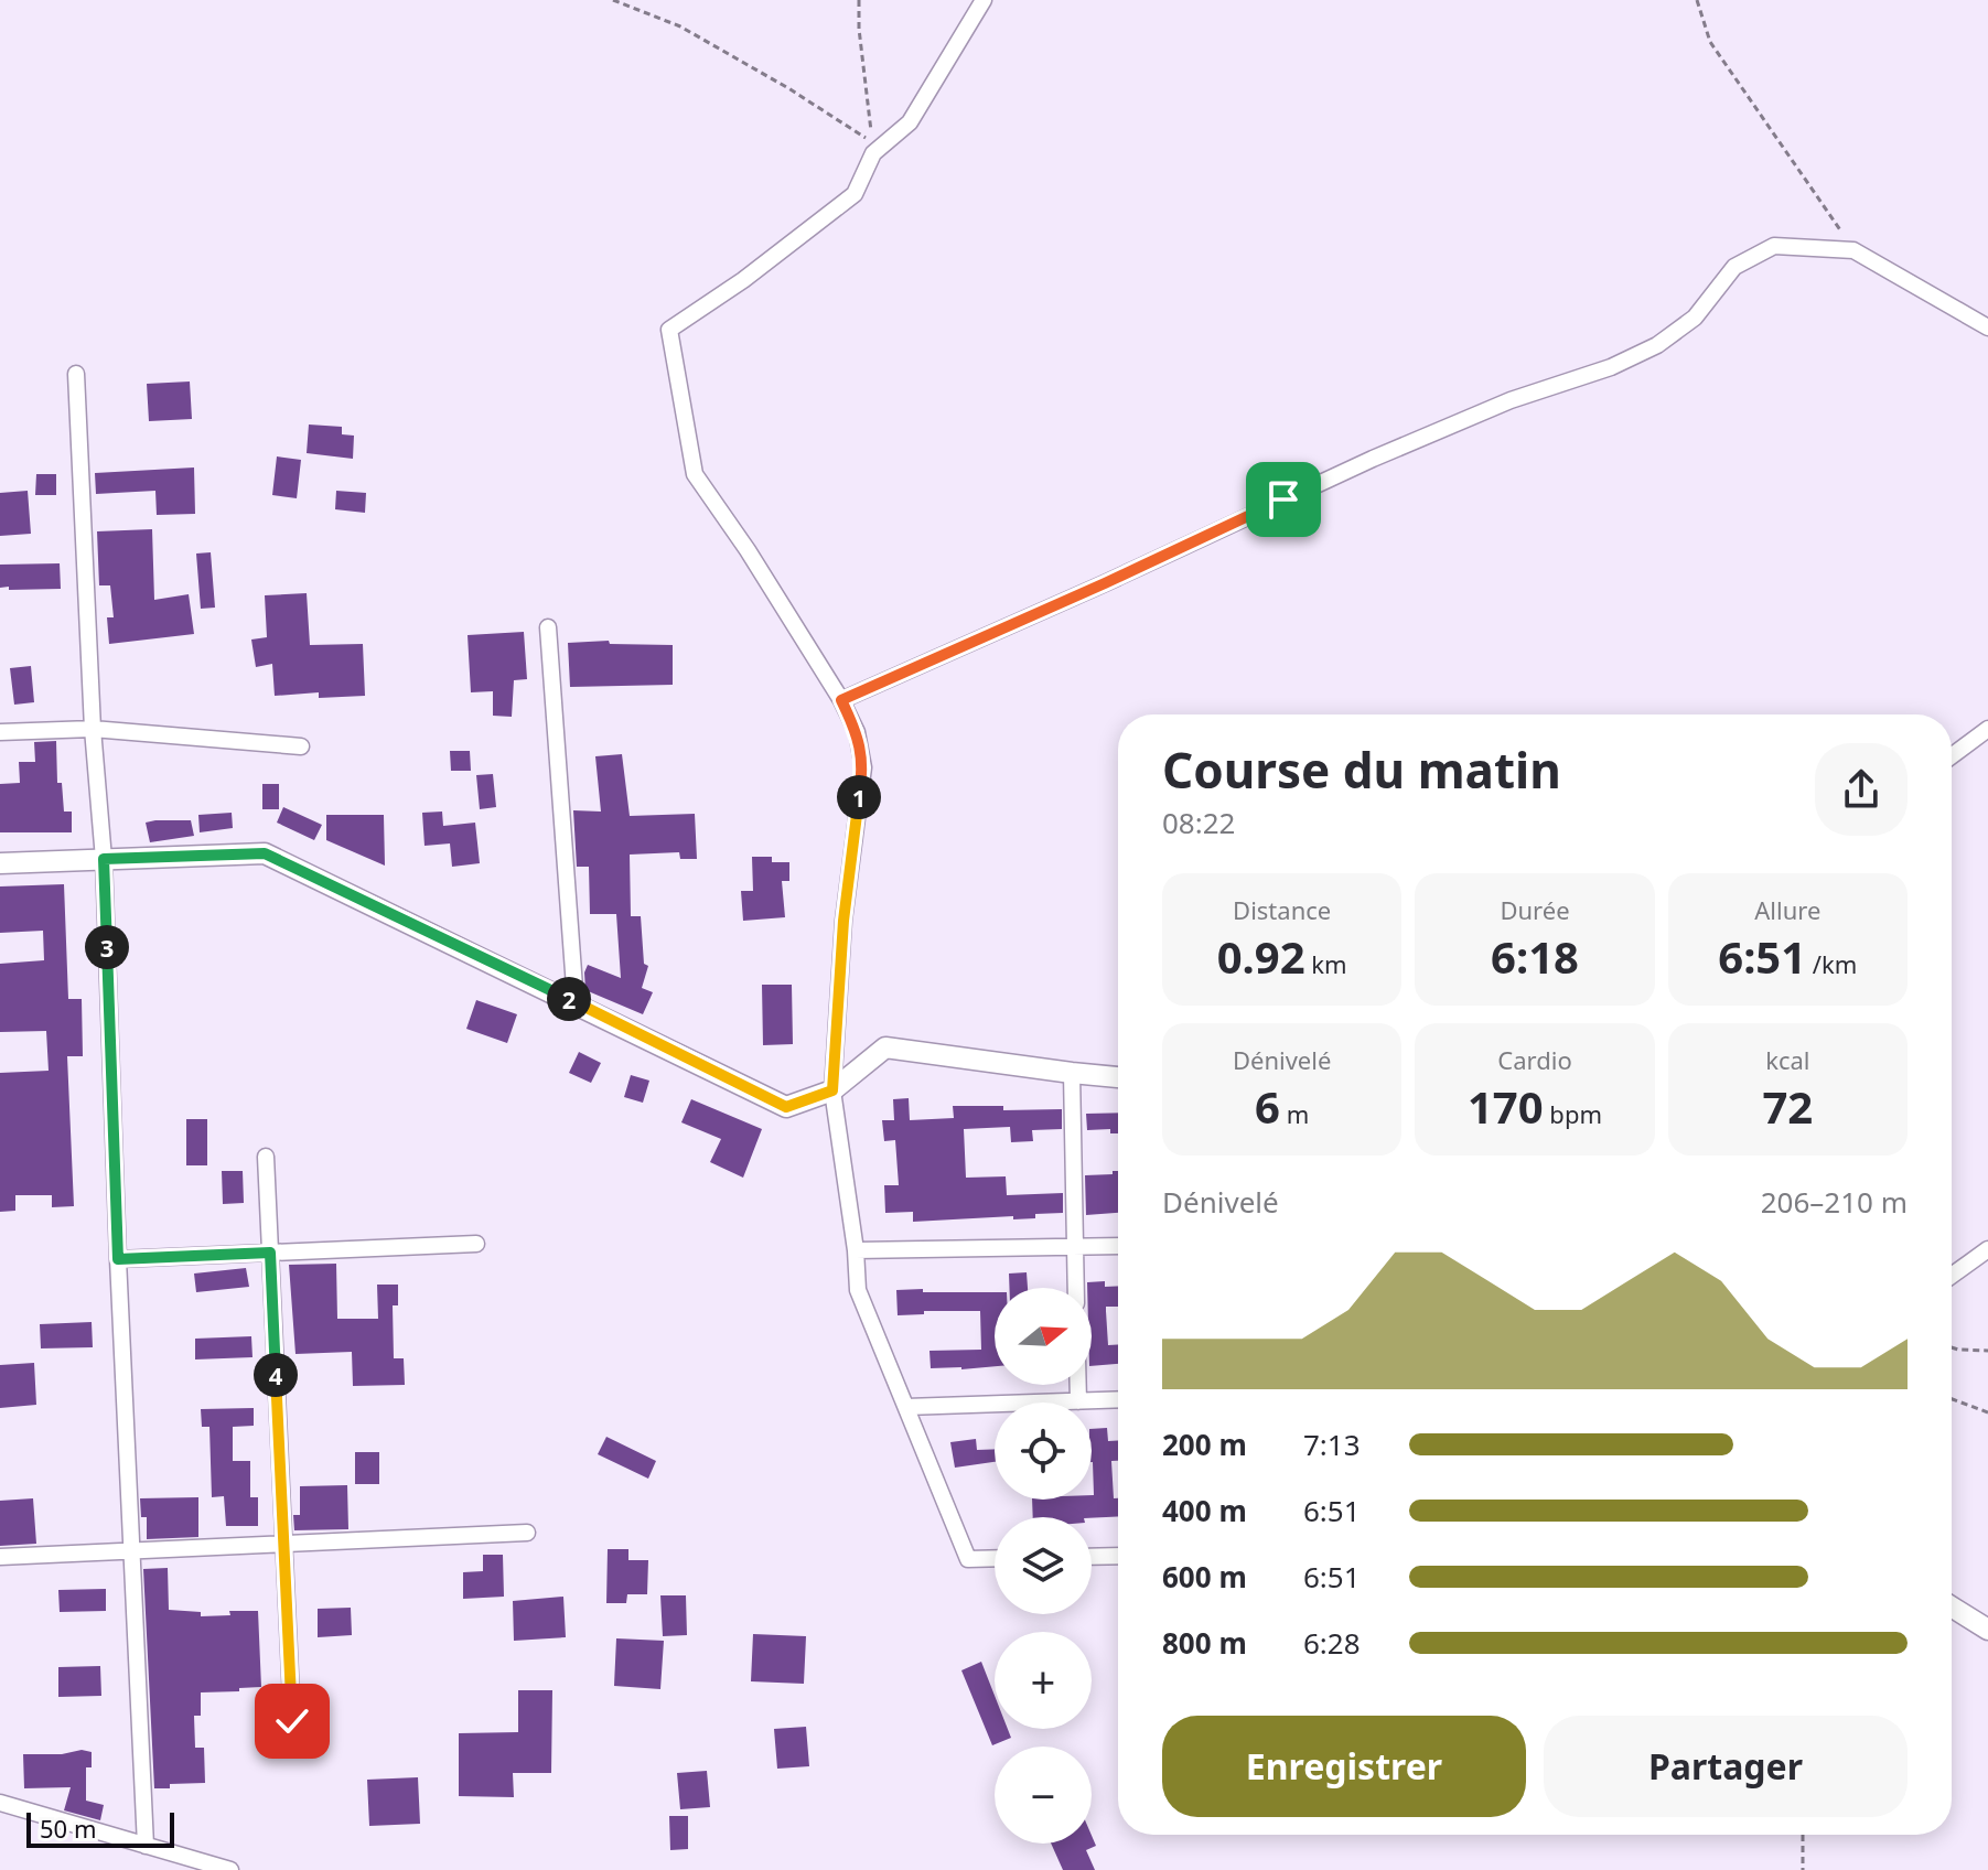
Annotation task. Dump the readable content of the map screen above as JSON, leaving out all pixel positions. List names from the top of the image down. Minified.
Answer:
{"scale_bar":"50 m","north":"right","page":{"heading":["Course du matin","08:22"],"pins":["1","3","2","4"],"stats":[["Distance","0.92 km"],["Durée","6:18"],["Allure","6:51 /km"],["Dénivelé","6 m"],["Cardio","170 bpm"],["kcal","72"]],"chart":["Dénivelé","206–210 m"],"map_buttons":["+","−"],"list":[{"name":"200 m","note":"7:13"},{"name":"400 m","note":"6:51"},{"name":"600 m","note":"6:51"},{"name":"800 m","note":"6:28"}],"buttons":["Enregistrer","Partager"],"scale":"50 m"}}
